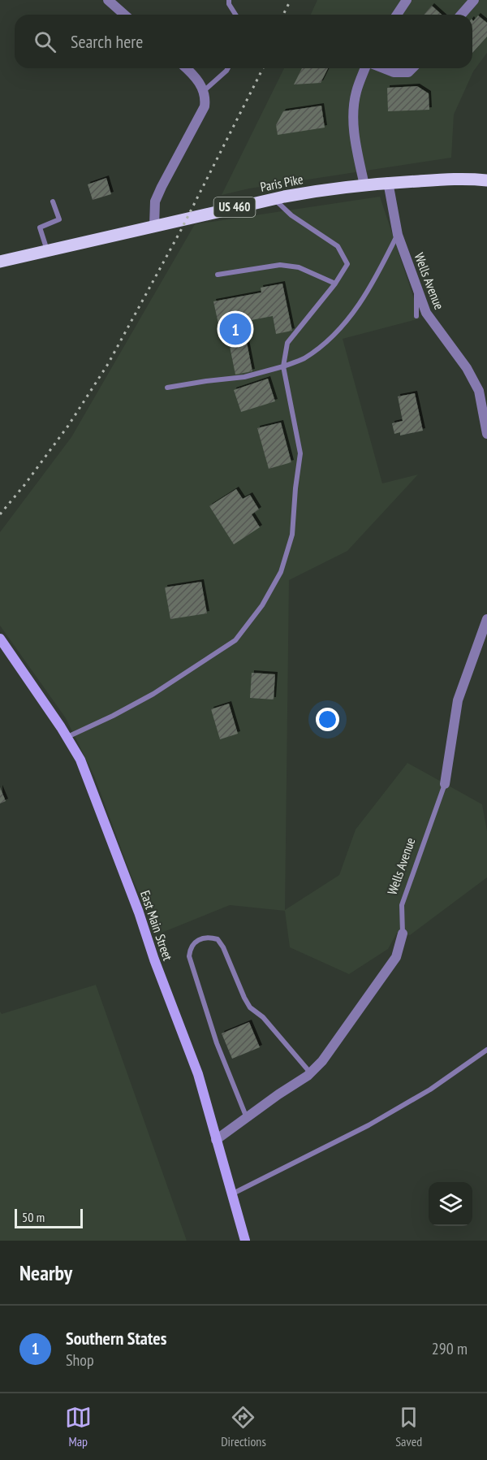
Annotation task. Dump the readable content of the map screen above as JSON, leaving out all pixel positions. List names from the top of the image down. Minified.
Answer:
{"streets":{"main road":["Paris Pike","US 460"],"street":["Wells Avenue","East Main Street"]},"crossings":[["Paris Pike","Wells Avenue"],["Wells Avenue","East Main Street"]],"scale_bar":"50 m","page":{"search":"Search here","pins":"1","scale":"50 m","heading":"Nearby","list":[{"mark":"1","name":"Southern States","note":"Shop","value":"290 m"}],"nav":["Map","Directions","Saved"]}}
